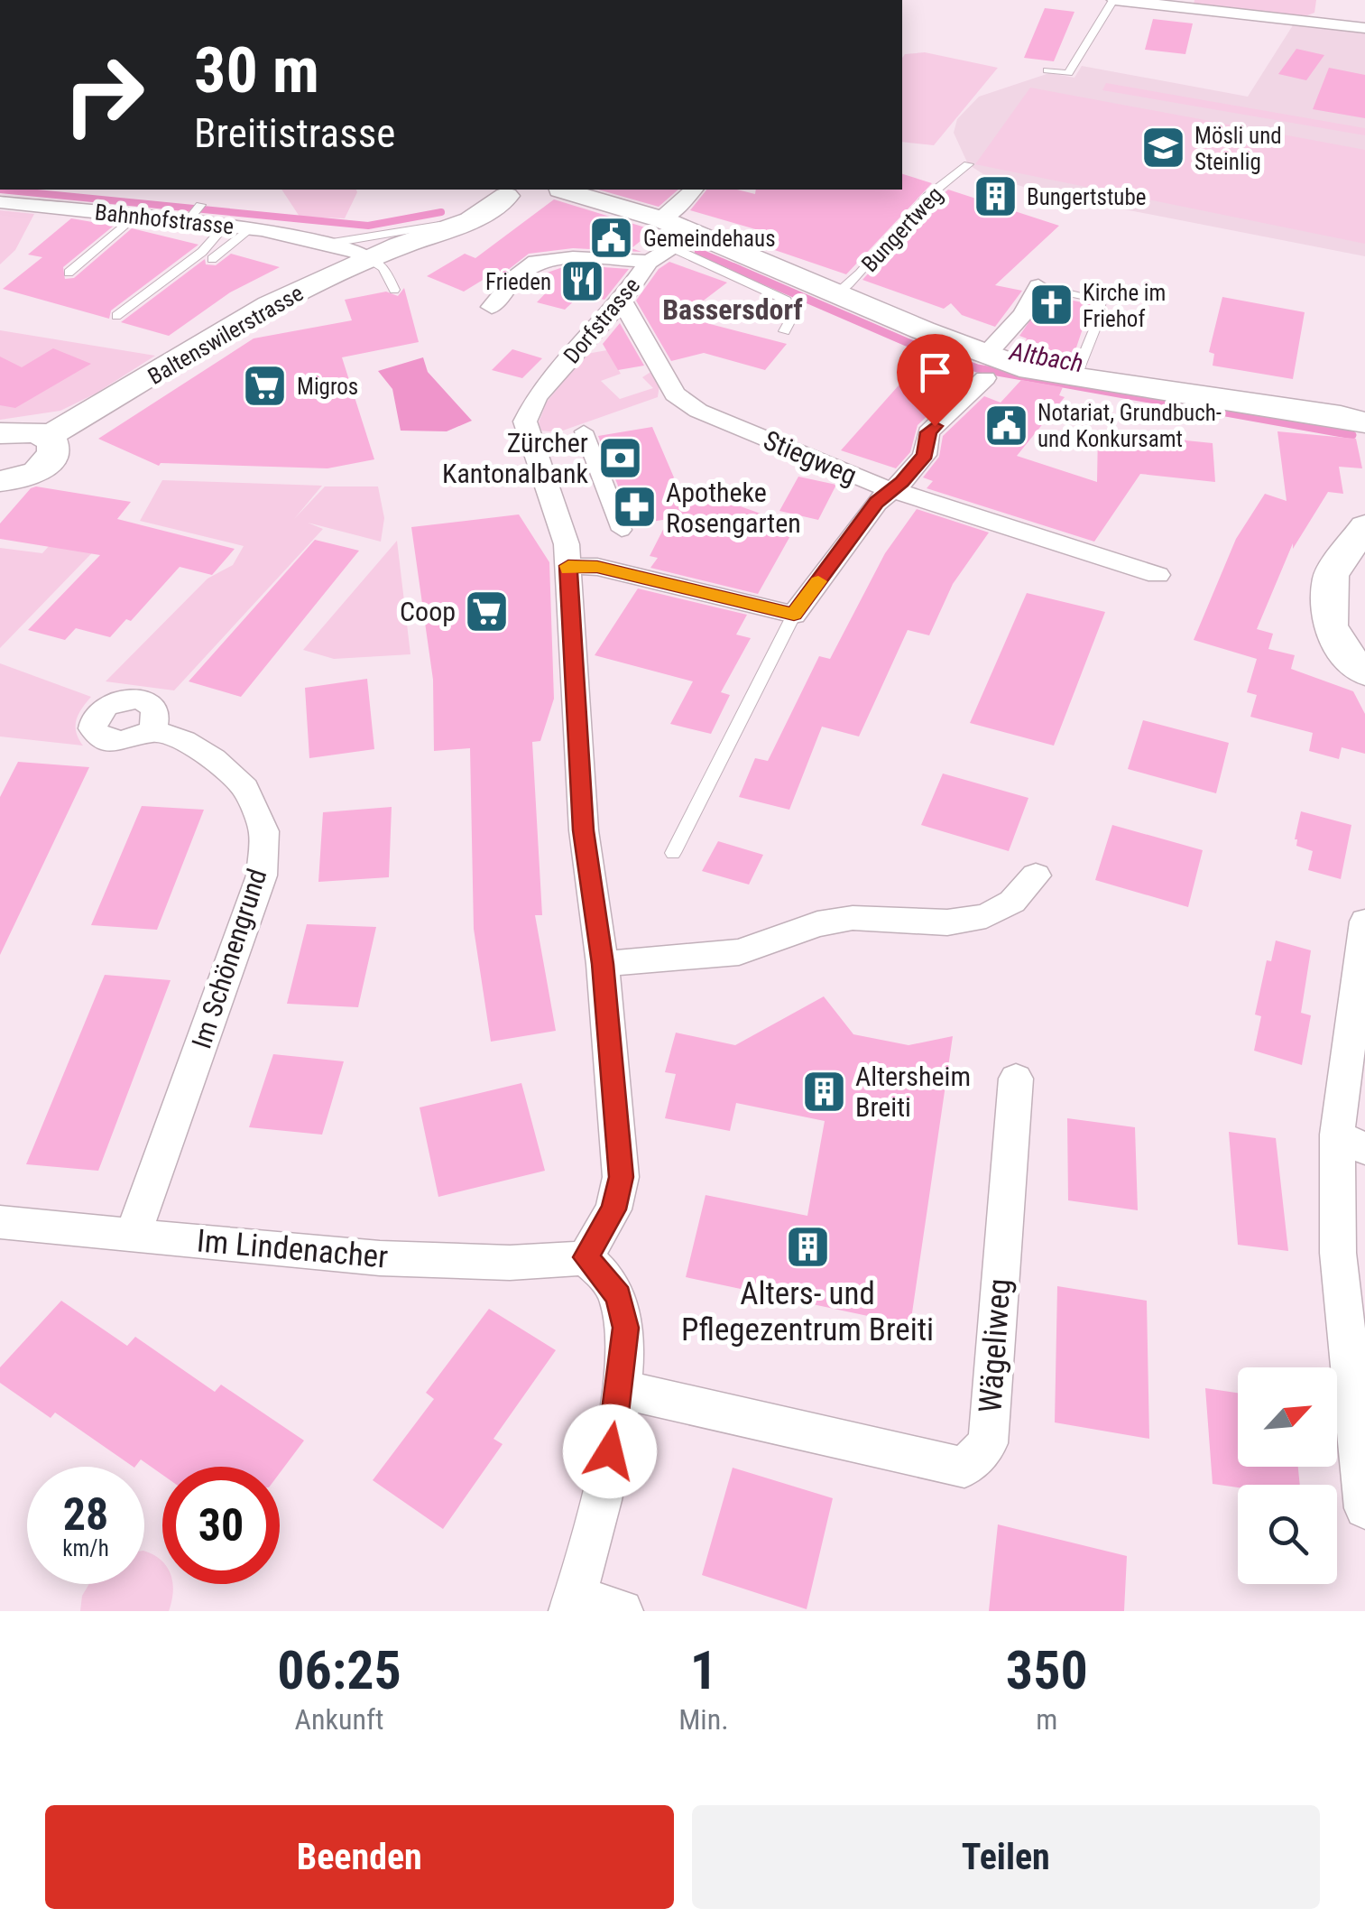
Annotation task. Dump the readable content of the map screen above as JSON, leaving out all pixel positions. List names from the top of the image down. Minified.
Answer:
{"streets":{"main road":["Baltenswilerstrasse"],"street":["Bahnhofstrasse","Dorfstrasse","Stiegweg","Im Schönengrund","Im Lindenacher","Wägeliweg"],"lane":["Bungertweg"]},"crossings":[["Bahnhofstrasse","Baltenswilerstrasse"],["Dorfstrasse","Stiegweg"],["Im Schönengrund","Im Lindenacher"]],"districts":["Bassersdorf"],"water":["Altbach"],"places":{"school or university":["Mösli und Steinlig"],"building":["Bungertstube","Altersheim Breiti","Alters- und Pflegezentrum Breiti"],"public building":["Gemeindehaus","Notariat, Grundbuch- und Konkursamt"],"restaurant":["Frieden"],"church":["Kirche im Friehof"],"supermarket":["Migros","Coop"],"bank":["Zürcher Kantonalbank"],"pharmacy":["Apotheke Rosengarten"]},"north":"top right","page":{"turn":["30 m","Breitistrasse"],"speed":"28 km/h","limit":"30","eta":["06:25","Ankunft","1","Min.","350","m"],"buttons":["Beenden","Teilen"]}}
